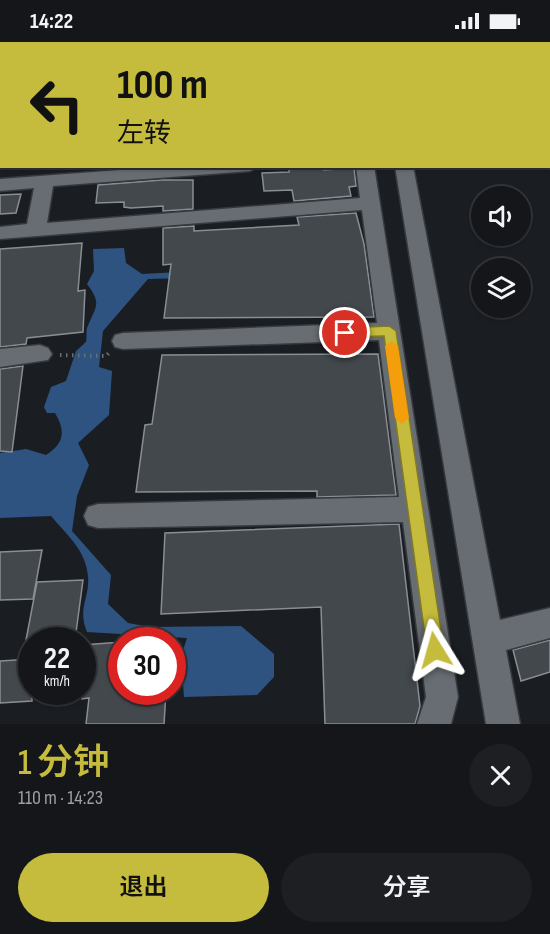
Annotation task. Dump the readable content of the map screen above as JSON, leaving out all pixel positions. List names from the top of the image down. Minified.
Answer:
{"page":{"status":"14:22","turn":["100 m","左转"],"speed":"22 km/h","limit":"30","heading":["1 分钟","110 m · 14:23"],"buttons":["退出","分享"]}}
